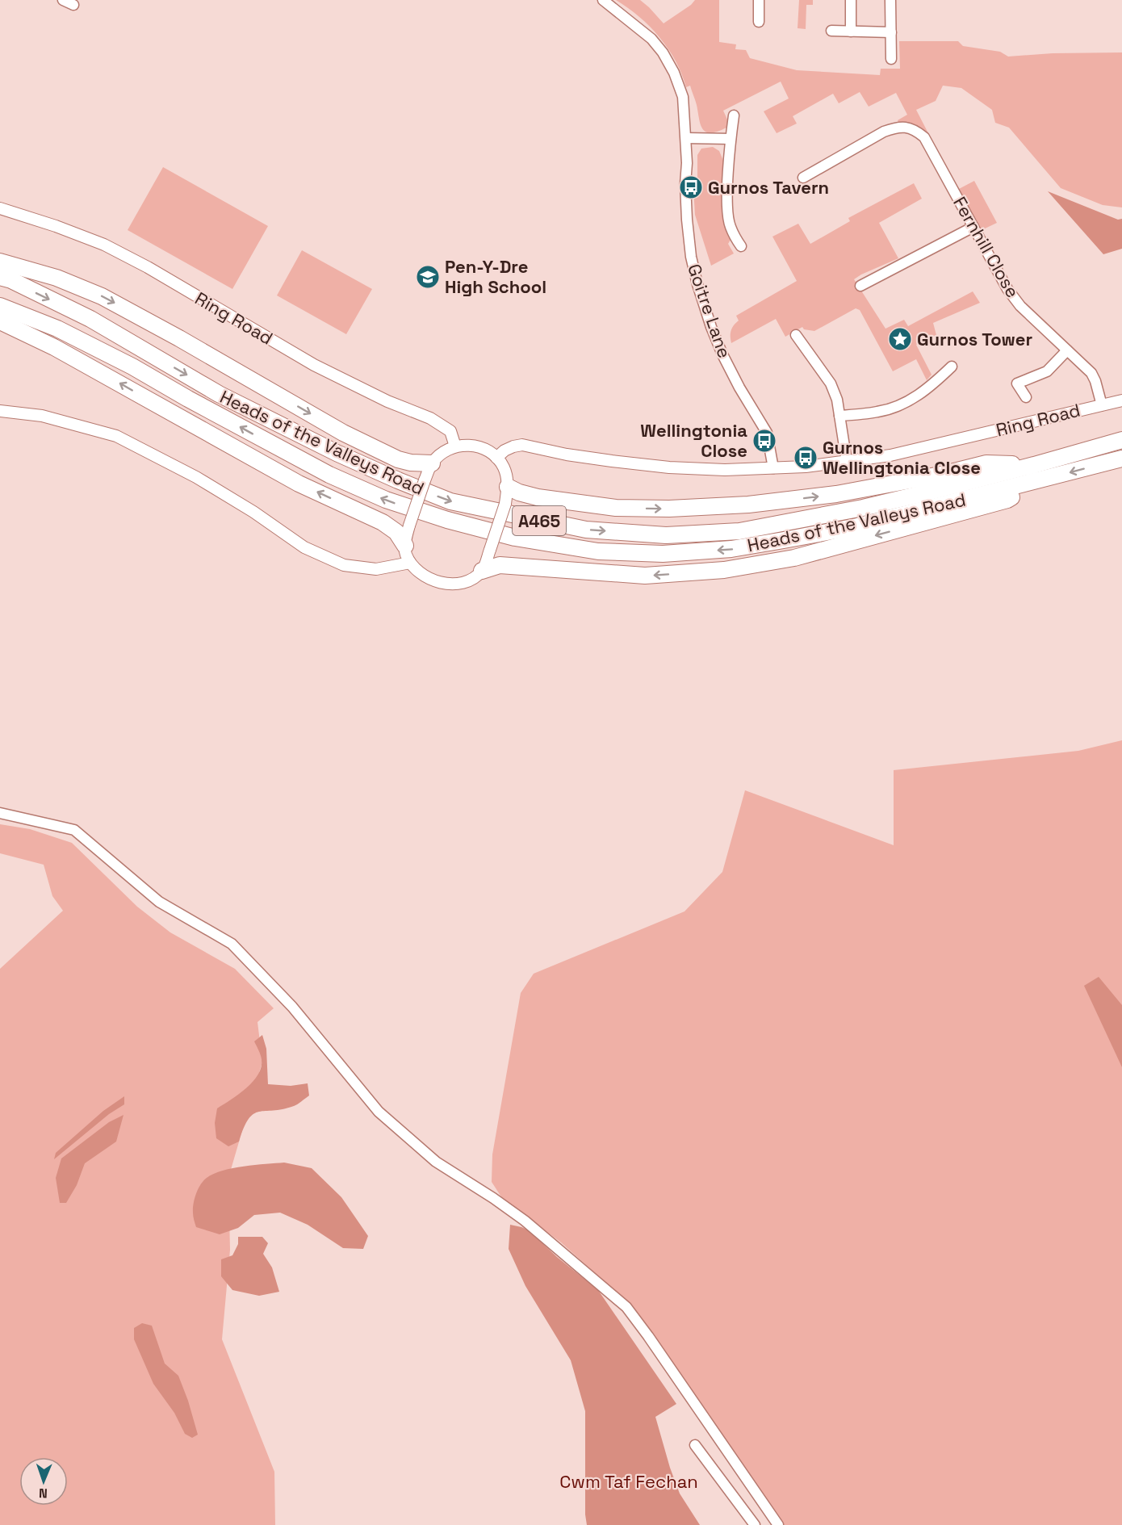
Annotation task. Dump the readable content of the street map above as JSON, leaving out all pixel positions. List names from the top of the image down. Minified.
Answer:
{"streets":{"highway":["Heads of the Valleys Road","A465"],"street":["Fernhill Close","Goitre Lane","Ring Road"]},"crossings":[["Fernhill Close","Ring Road"],["Goitre Lane","Ring Road"]],"parks":["Cwm Taf Fechan"],"places":{"bus stop":["Gurnos Tavern","Wellingtonia Close","Gurnos Wellingtonia Close"],"school or university":["Pen-Y-Dre High School"],"place":["Gurnos Tower"]},"north":"bottom"}
